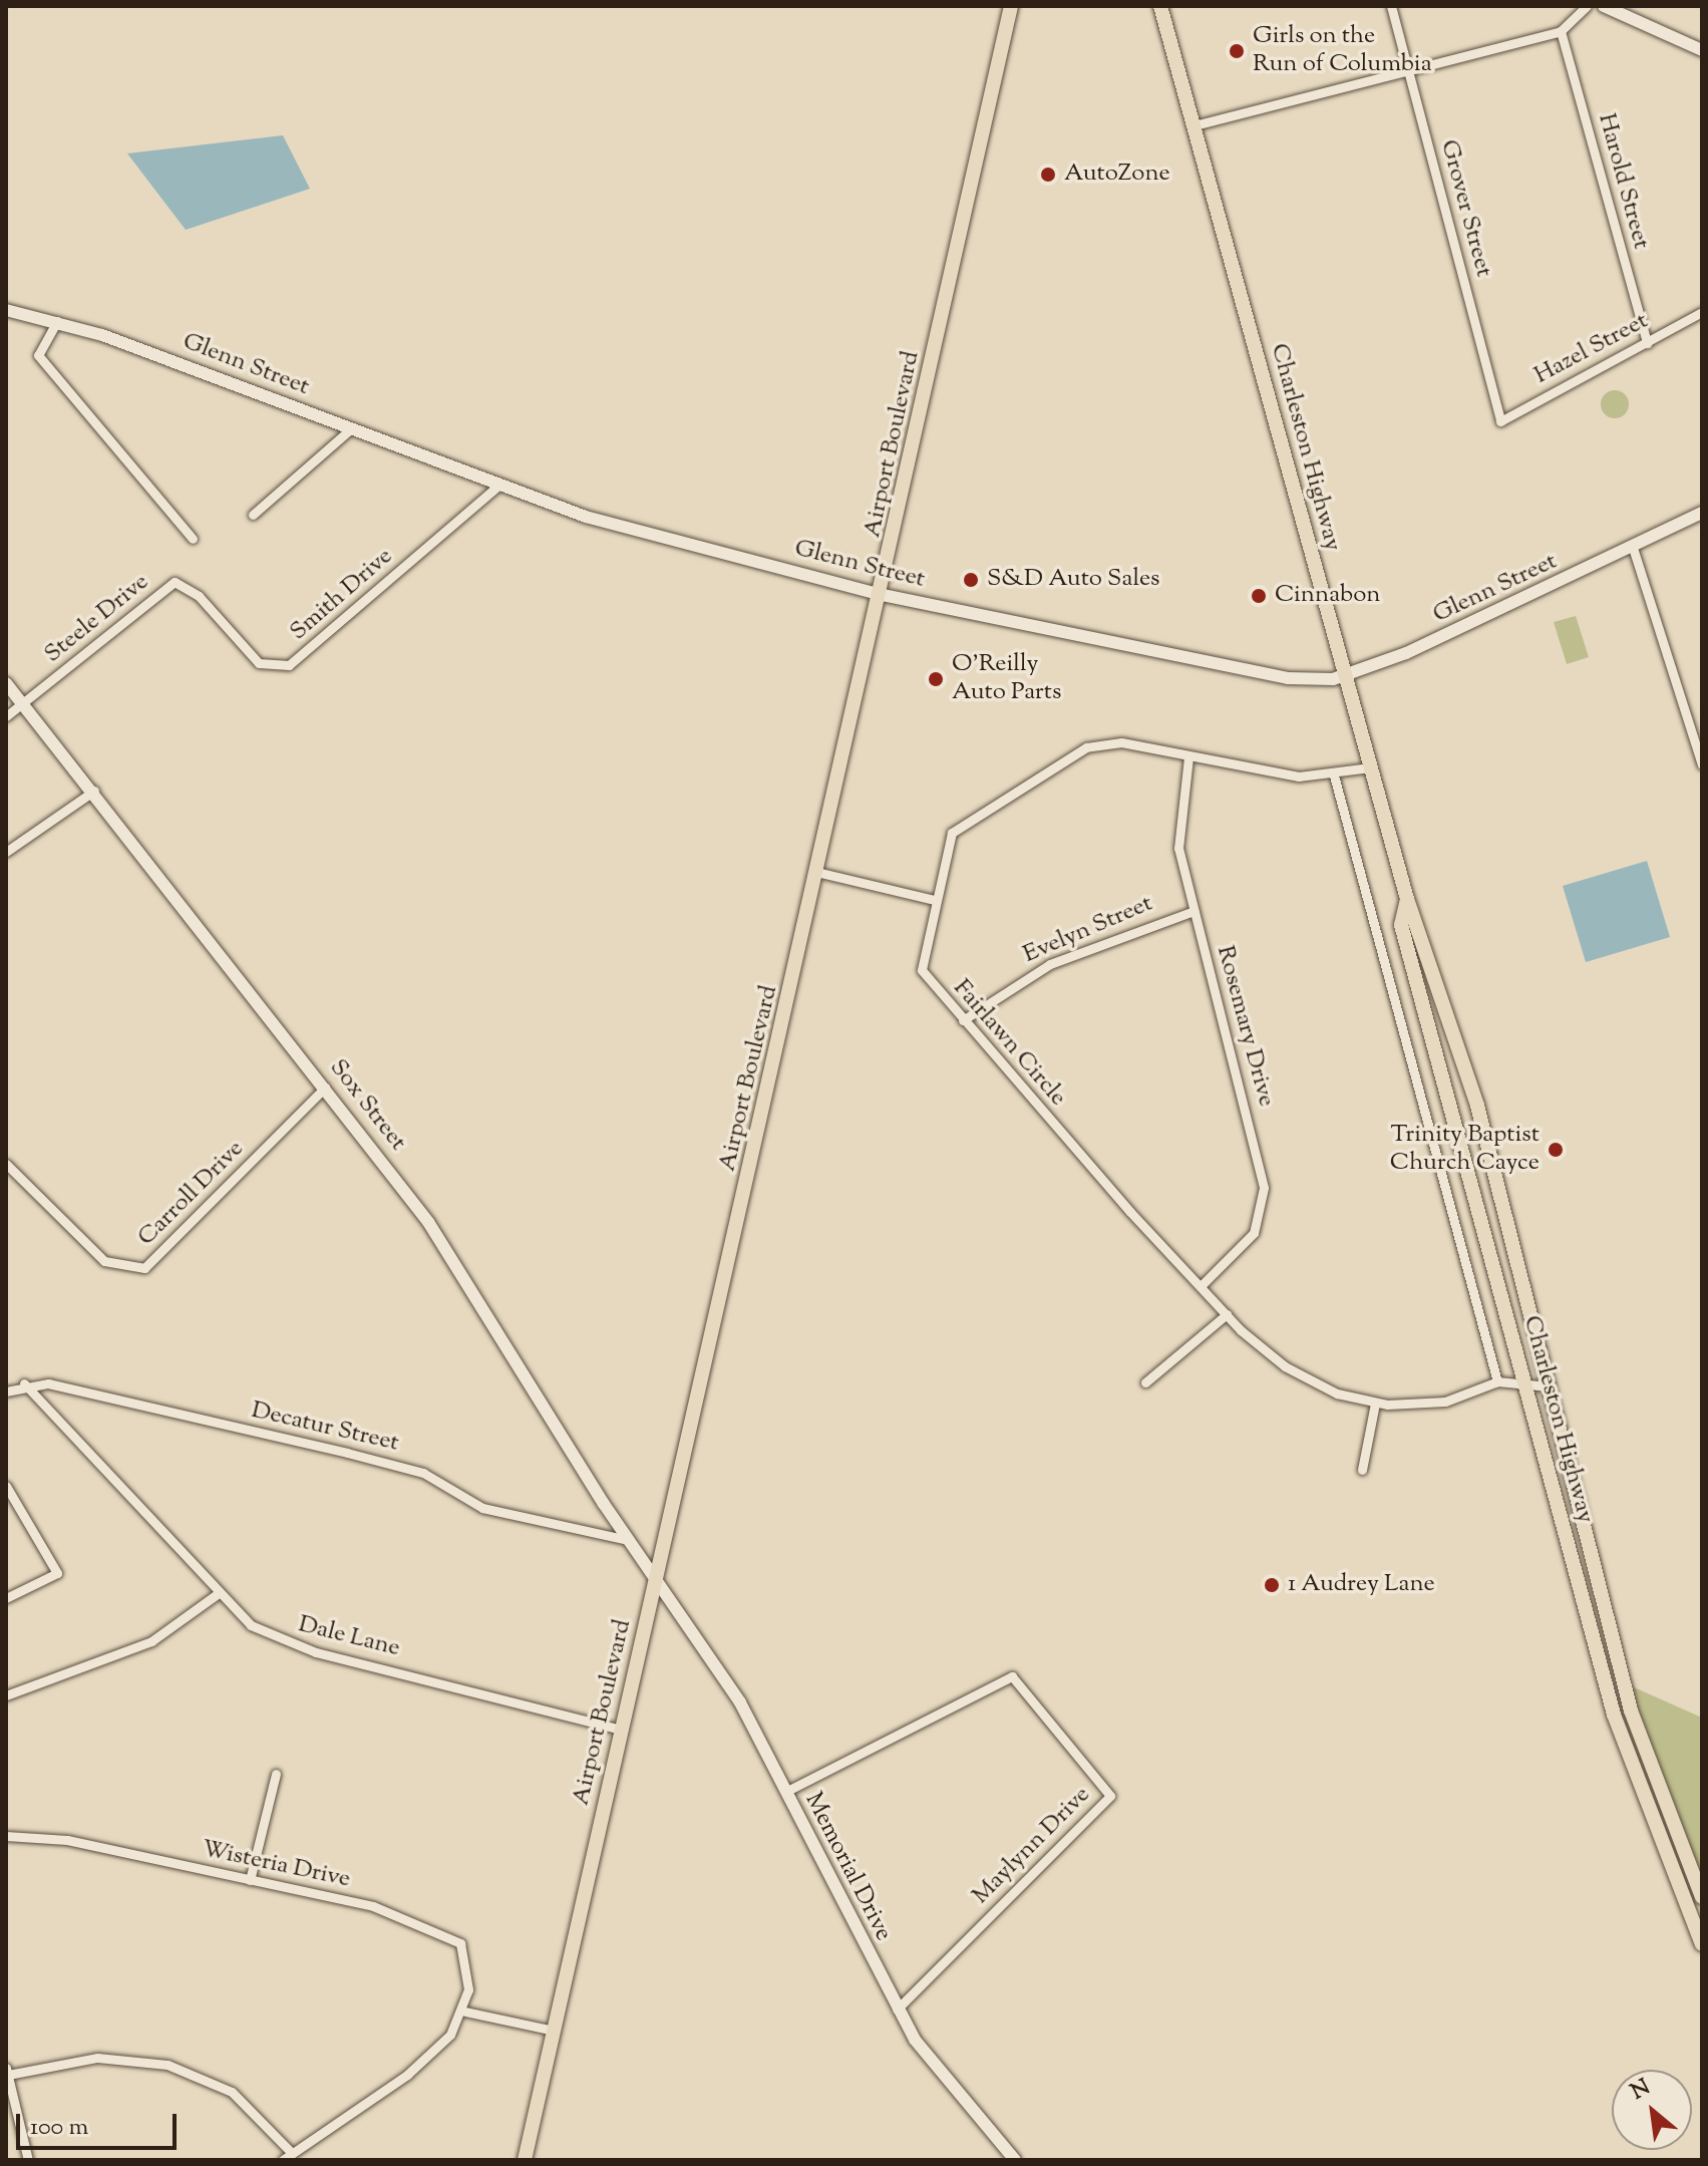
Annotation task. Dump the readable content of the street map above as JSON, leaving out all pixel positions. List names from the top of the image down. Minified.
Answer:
{"streets":{"main road":["Airport Boulevard","Charleston Highway"],"street":["Harold Street","Grover Street","Hazel Street","Glenn Street","Smith Drive","Steele Drive","Evelyn Street","Rosemary Drive","Fairlawn Circle","Sox Street","Carroll Drive","Decatur Street","Dale Lane","Maylynn Drive","Wisteria Drive","Memorial Drive"]},"crossings":[["Harold Street","Hazel Street"],["Grover Street","Hazel Street"],["Glenn Street","Airport Boulevard"],["Glenn Street","Charleston Highway"],["Glenn Street","Smith Drive"],["Airport Boulevard","Sox Street"],["Airport Boulevard","Dale Lane"],["Airport Boulevard","Memorial Drive"],["Charleston Highway","Fairlawn Circle"],["Smith Drive","Steele Drive"],["Steele Drive","Sox Street"],["Evelyn Street","Rosemary Drive"],["Evelyn Street","Fairlawn Circle"],["Rosemary Drive","Fairlawn Circle"],["Sox Street","Carroll Drive"],["Sox Street","Decatur Street"],["Sox Street","Memorial Drive"],["Decatur Street","Dale Lane"],["Maylynn Drive","Memorial Drive"]],"places":["Girls on the Run of Columbia","AutoZone","S&D Auto Sales","Cinnabon","O'Reilly Auto Parts","Trinity Baptist Church Cayce","1 Audrey Lane"],"scale_bar":"100 m","north":"top left"}
